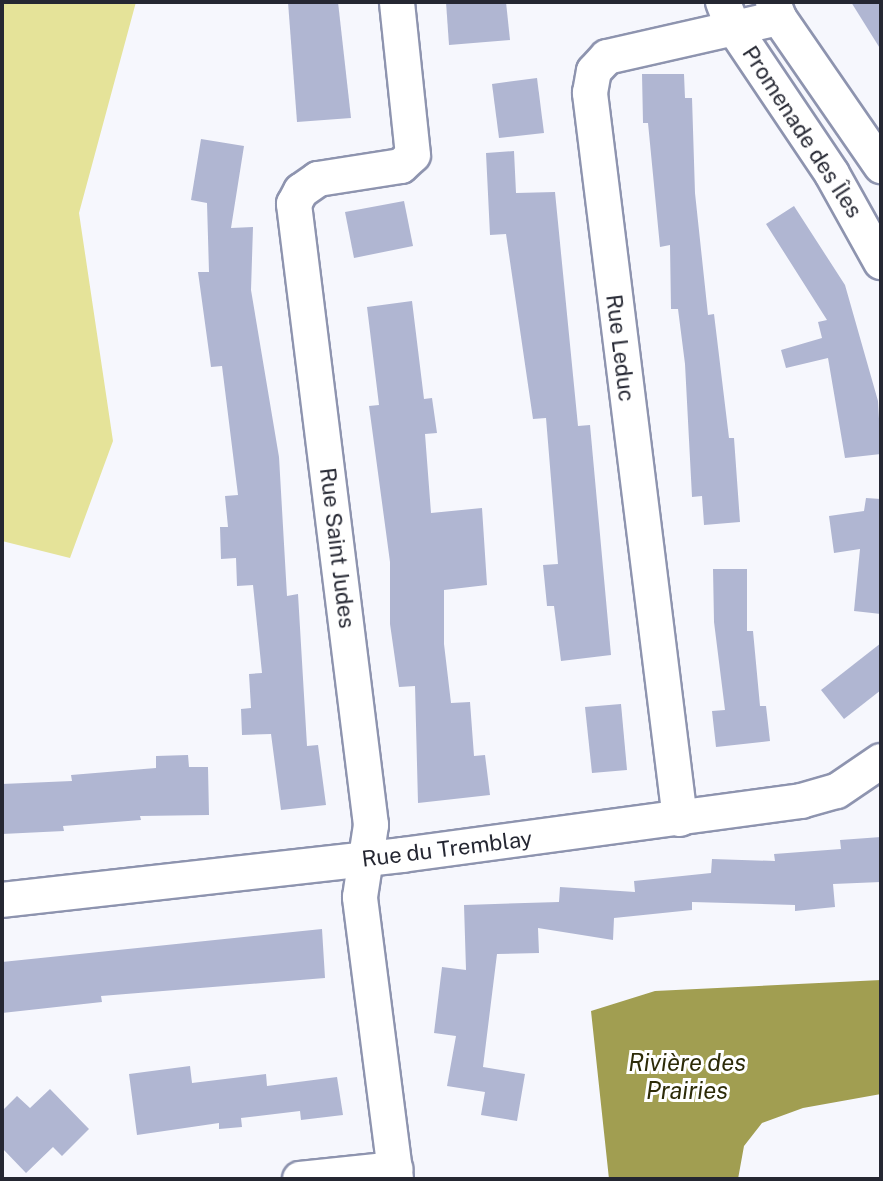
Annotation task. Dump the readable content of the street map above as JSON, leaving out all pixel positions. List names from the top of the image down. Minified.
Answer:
{"streets":{"street":["Promenade des Îles","Rue Leduc","Rue Saint Judes","Rue du Tremblay"]},"crossings":[["Promenade des Îles","Rue Leduc"],["Rue Leduc","Rue du Tremblay"],["Rue Saint Judes","Rue du Tremblay"]],"water":["Rivière des Prairies"]}
